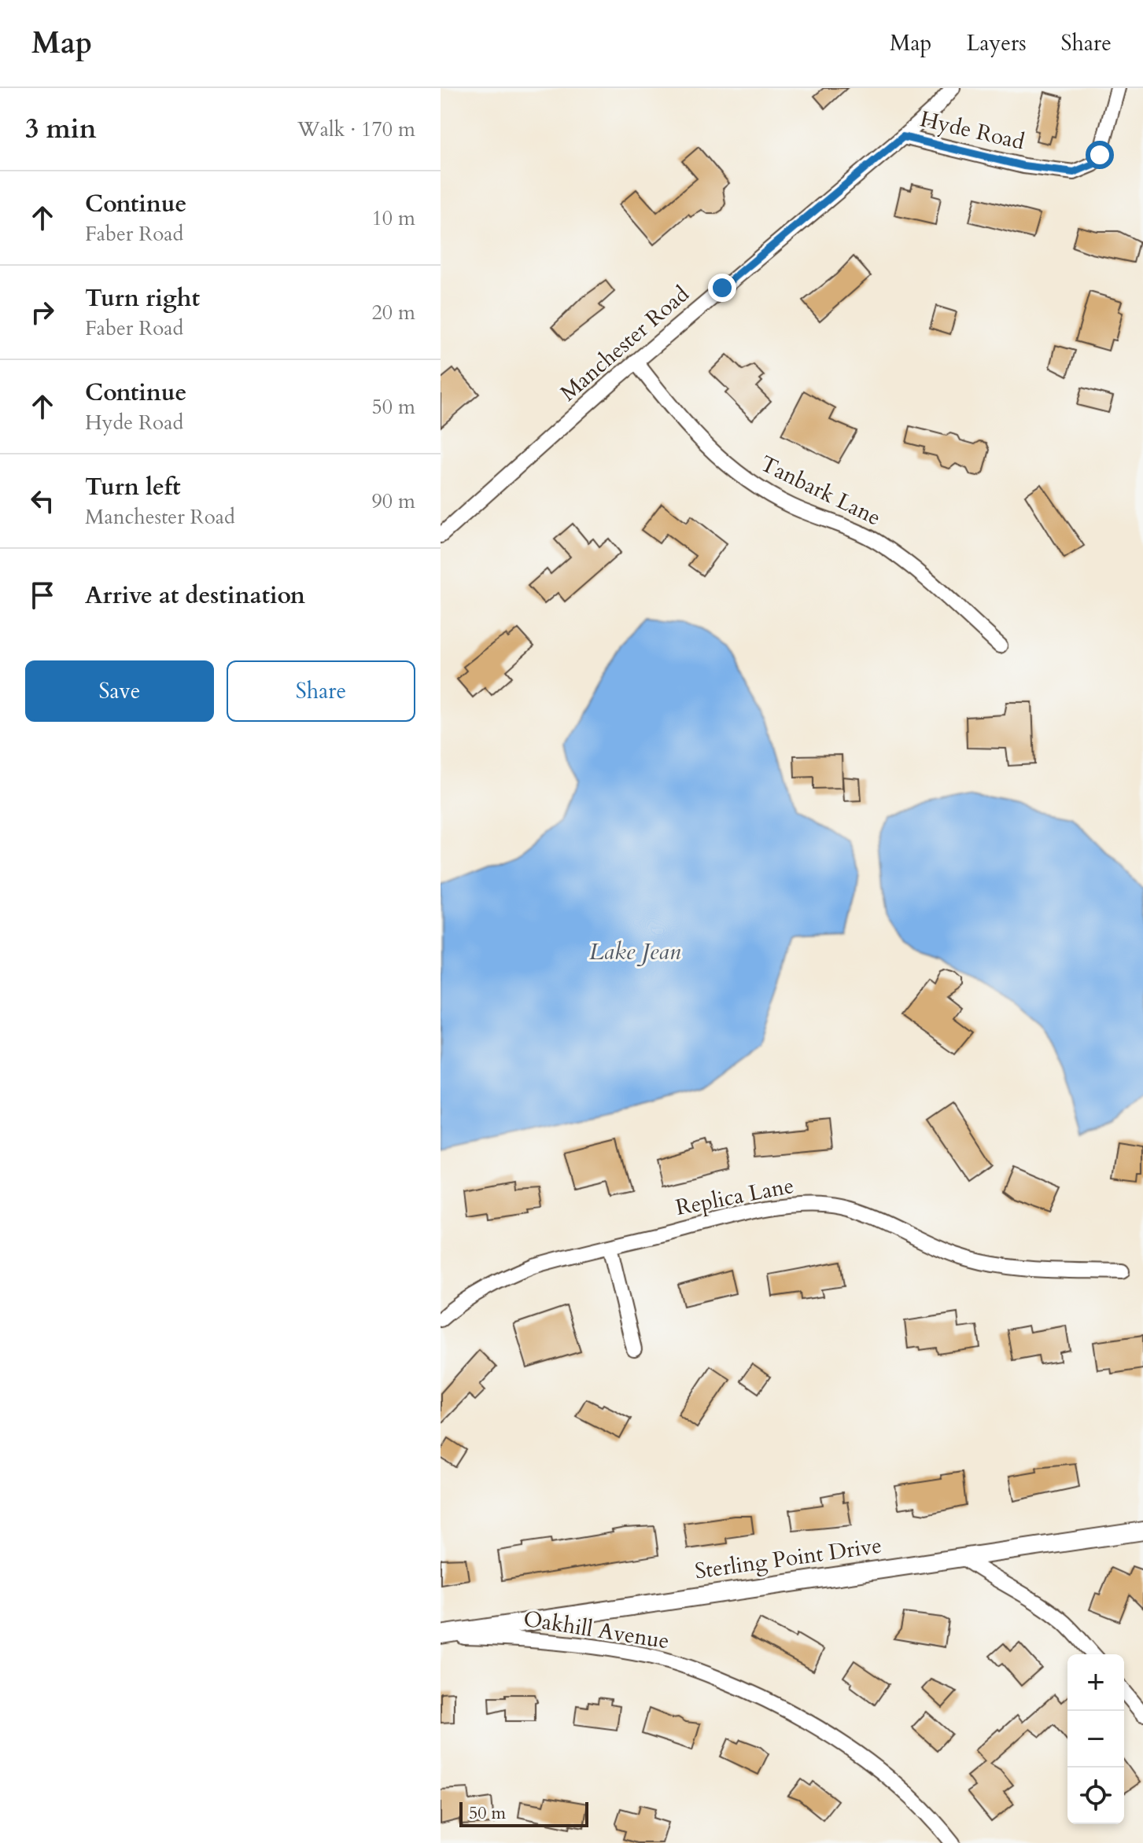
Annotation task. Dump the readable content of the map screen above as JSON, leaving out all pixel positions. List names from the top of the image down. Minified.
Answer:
{"streets":{"street":["Hyde Road","Manchester Road","Tanbark Lane","Replica Lane","Sterling Point Drive","Oakhill Avenue"]},"crossings":[["Hyde Road","Manchester Road"],["Manchester Road","Tanbark Lane"],["Sterling Point Drive","Oakhill Avenue"]],"water":["Lake Jean"],"scale_bar":"50 m","page":{"header":"Map","nav":["Map","Layers","Share"],"heading":["3 min","Walk · 170 m"],"list":[["Continue","Faber Road","10 m"],["Turn right","Faber Road","20 m"],["Continue","Hyde Road","50 m"],["Turn left","Manchester Road","90 m"],"Arrive at destination"],"buttons":["Save","Share"],"map_buttons":["+","−"],"scale":"50 m"}}
